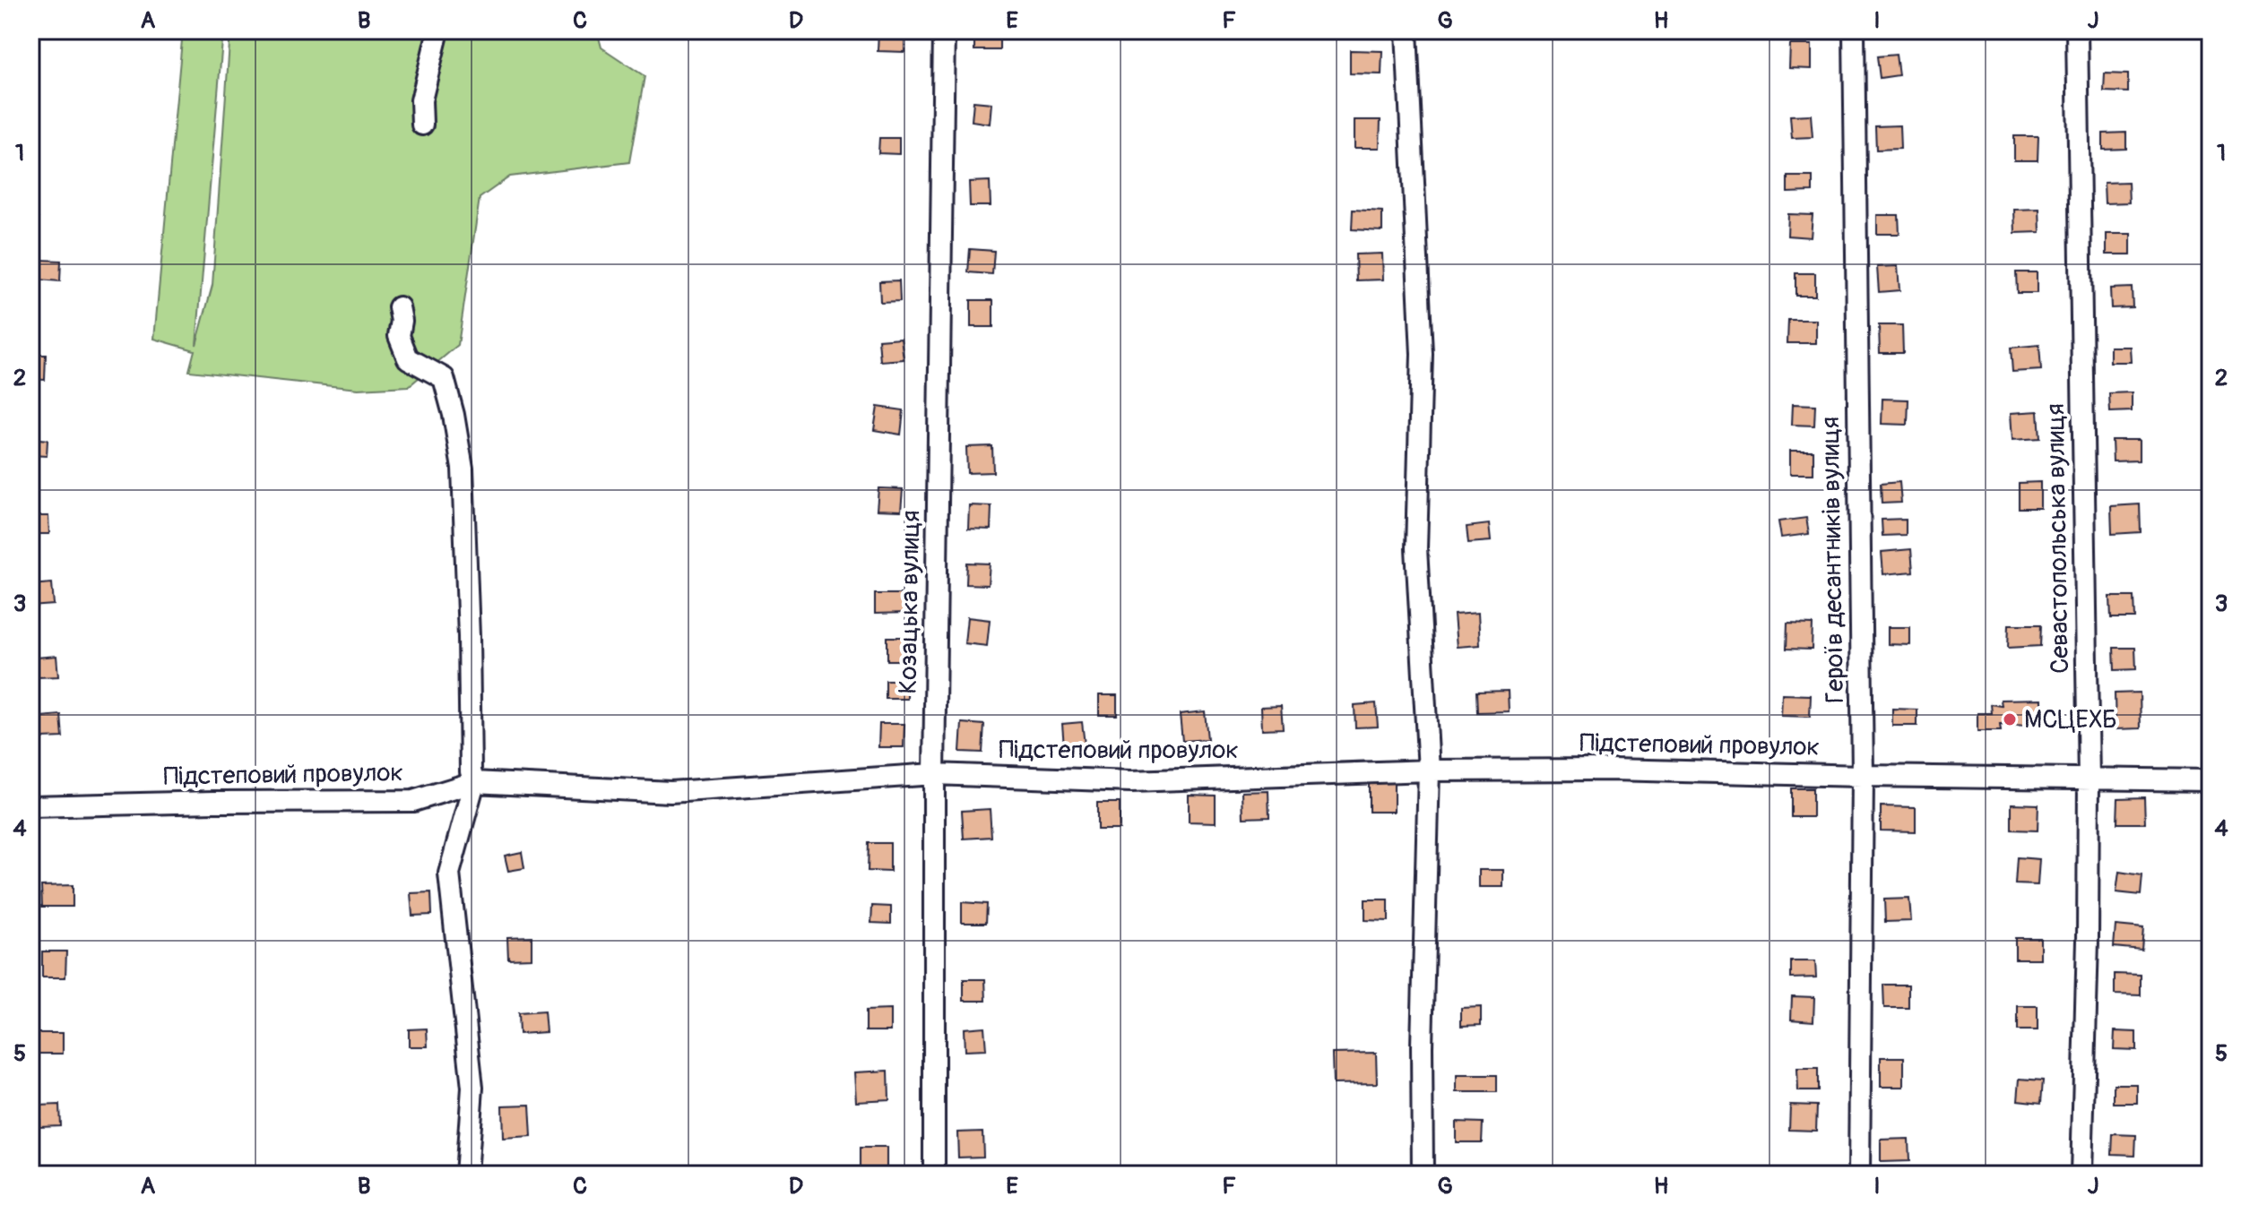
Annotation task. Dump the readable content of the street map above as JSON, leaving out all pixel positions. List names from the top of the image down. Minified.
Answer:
{"streets":{"street":["Севастопольська вулиця","Героїв десантників вулиця","Козацька вулиця","Підстеповий провулок"]},"crossings":[["Севастопольська вулиця","Підстеповий провулок"],["Героїв десантників вулиця","Підстеповий провулок"],["Козацька вулиця","Підстеповий провулок"]],"places":["МСЦЕХБ"],"grid":{"columns":["A","B","C","D","E","F","G","H","I","J"],"rows":["1","2","3","4","5"]}}
